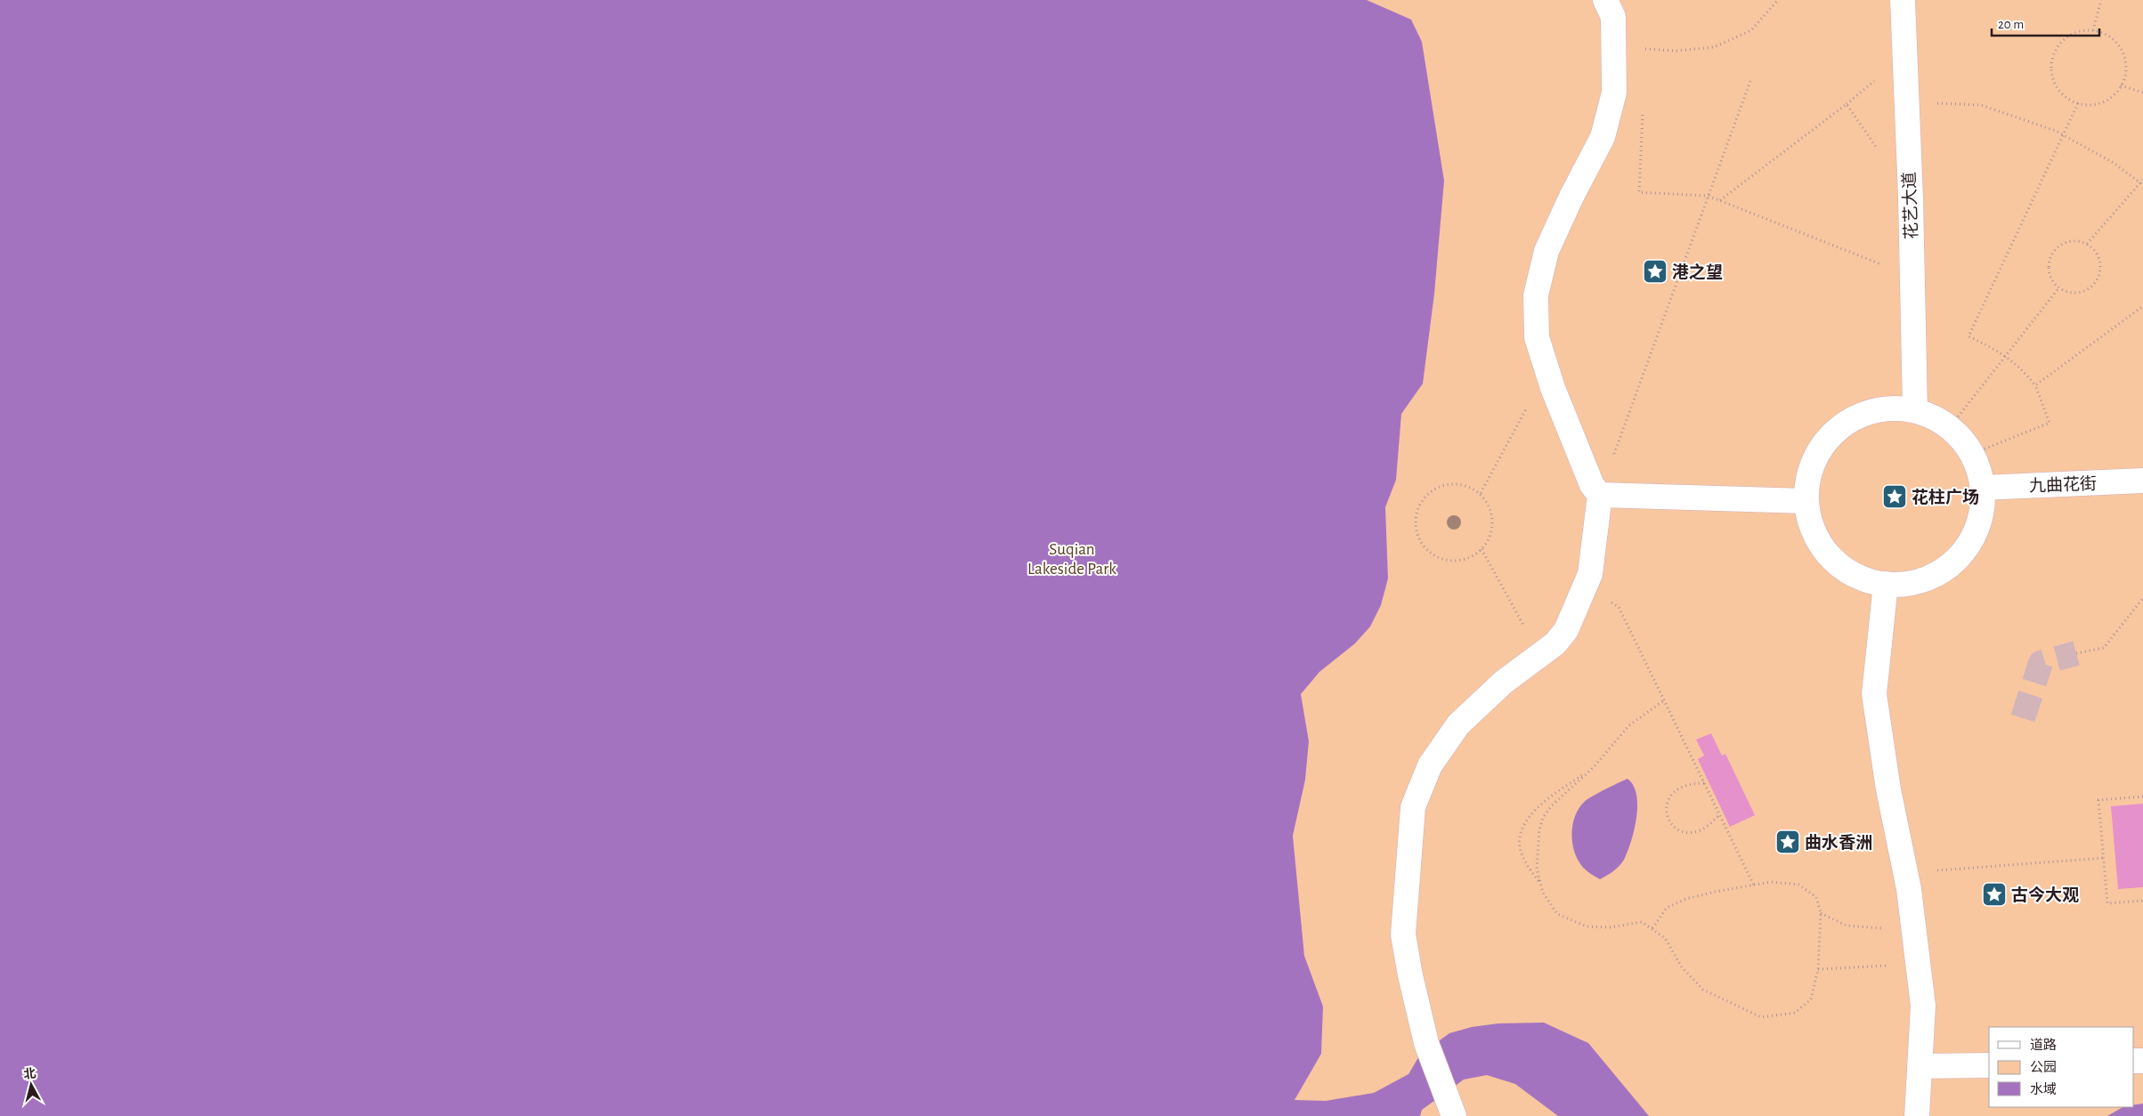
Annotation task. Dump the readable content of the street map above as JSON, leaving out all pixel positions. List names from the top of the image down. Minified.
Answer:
{"streets":{"lane":["花艺大道","九曲花街"]},"parks":["Suqian Lakeside Park"],"places":{"place":["港之望","花柱广场","曲水香洲","古今大观"]},"legend":["道路","公园","水域"],"scale_bar":"20 m","north":"top"}
